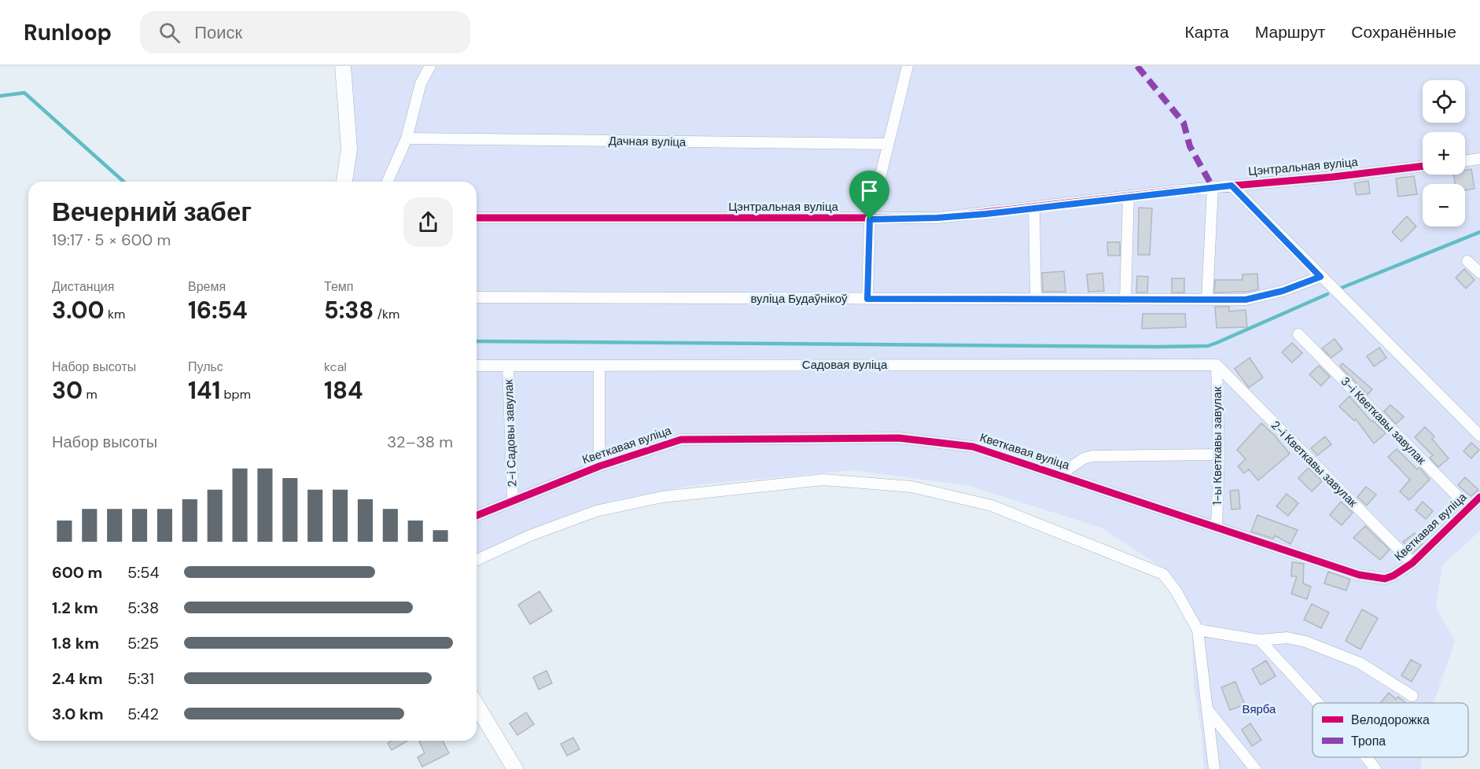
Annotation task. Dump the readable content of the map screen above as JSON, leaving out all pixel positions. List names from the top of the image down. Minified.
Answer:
{"streets":{"street":["Дачная вуліца","Цэнтральная вуліца","вуліца Будаўнікоў","Садовая вуліца","3-і Кветкавы завулак","2-і Садовы завулак","Кветкавая вуліца","1-ы Кветкавы завулак","2-і Кветкавы завулак"]},"crossings":[["Садовая вуліца","2-і Садовы завулак"],["Садовая вуліца","1-ы Кветкавы завулак"],["Садовая вуліца","2-і Кветкавы завулак"],["3-і Кветкавы завулак","Кветкавая вуліца"],["2-і Садовы завулак","Кветкавая вуліца"],["Кветкавая вуліца","1-ы Кветкавы завулак"],["Кветкавая вуліца","2-і Кветкавы завулак"],["1-ы Кветкавы завулак","2-і Кветкавы завулак"]],"parks":["Вярба"],"legend":["Велодорожка","Тропа"],"page":{"header":"Runloop","search":"Поиск","nav":["Карта","Маршрут","Сохранённые"],"map_buttons":["+","−"],"heading":["Вечерний забег","19:17 · 5 × 600 m"],"stats":[["Дистанция","3.00 km"],["Время","16:54"],["Темп","5:38 /km"],["Набор высоты","30 m"],["Пульс","141 bpm"],["kcal","184"]],"chart":["Набор высоты","32–38 m"],"list":[{"name":"600 m","note":"5:54"},{"name":"1.2 km","note":"5:38"},{"name":"1.8 km","note":"5:25"},{"name":"2.4 km","note":"5:31"},{"name":"3.0 km","note":"5:42"}]}}
